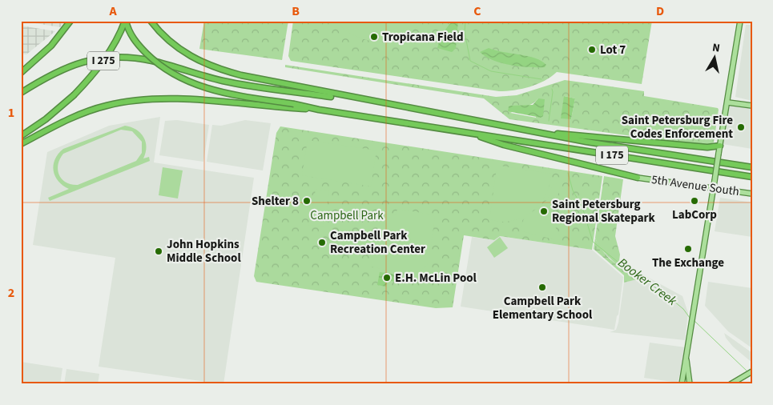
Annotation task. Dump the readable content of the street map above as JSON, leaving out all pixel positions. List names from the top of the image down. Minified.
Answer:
{"streets":{"highway":["I 275","I 175"],"main road":["5th Avenue South"]},"water":["Booker Creek"],"parks":["Campbell Park"],"places":["Tropicana Field","Lot 7","Saint Petersburg Fire Codes Enforcement","Shelter 8","LabCorp","Saint Petersburg Regional Skatepark","Campbell Park Recreation Center","The Exchange","John Hopkins Middle School","E.H. McLin Pool","Campbell Park Elementary School"],"north":"top","grid":{"columns":["A","B","C","D"],"rows":["1","2"]}}
